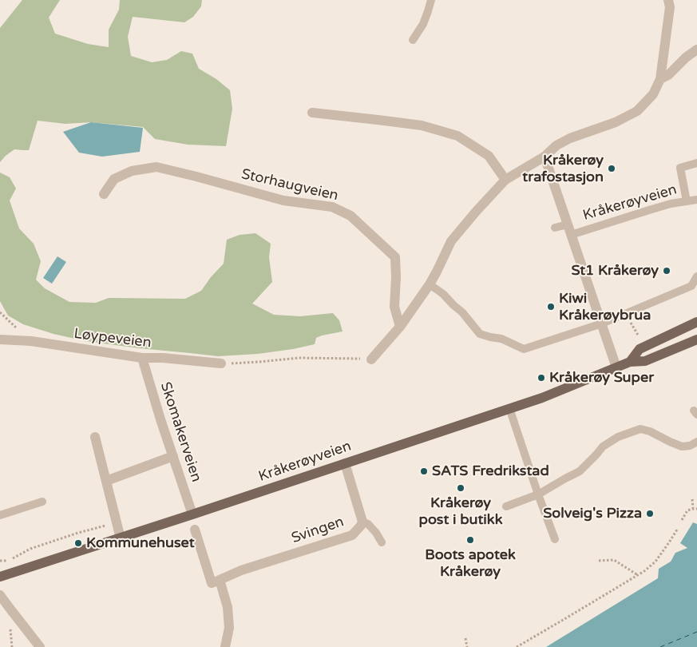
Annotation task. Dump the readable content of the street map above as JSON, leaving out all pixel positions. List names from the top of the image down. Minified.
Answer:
{"streets":{"main road":["Kråkerøyveien"],"street":["Storhaugveien","Løypeveien","Skomakerveien","Svingen"]},"crossings":[["Kråkerøyveien","Skomakerveien"],["Kråkerøyveien","Svingen"],["Løypeveien","Skomakerveien"]],"places":["Kråkerøy trafostasjon","St1 Kråkerøy","Kiwi Kråkerøybrua","Kråkerøy Super","SATS Fredrikstad","Kråkerøy post i butikk","Solveig's Pizza","Boots apotek Kråkerøy","Kommunehuset"]}
